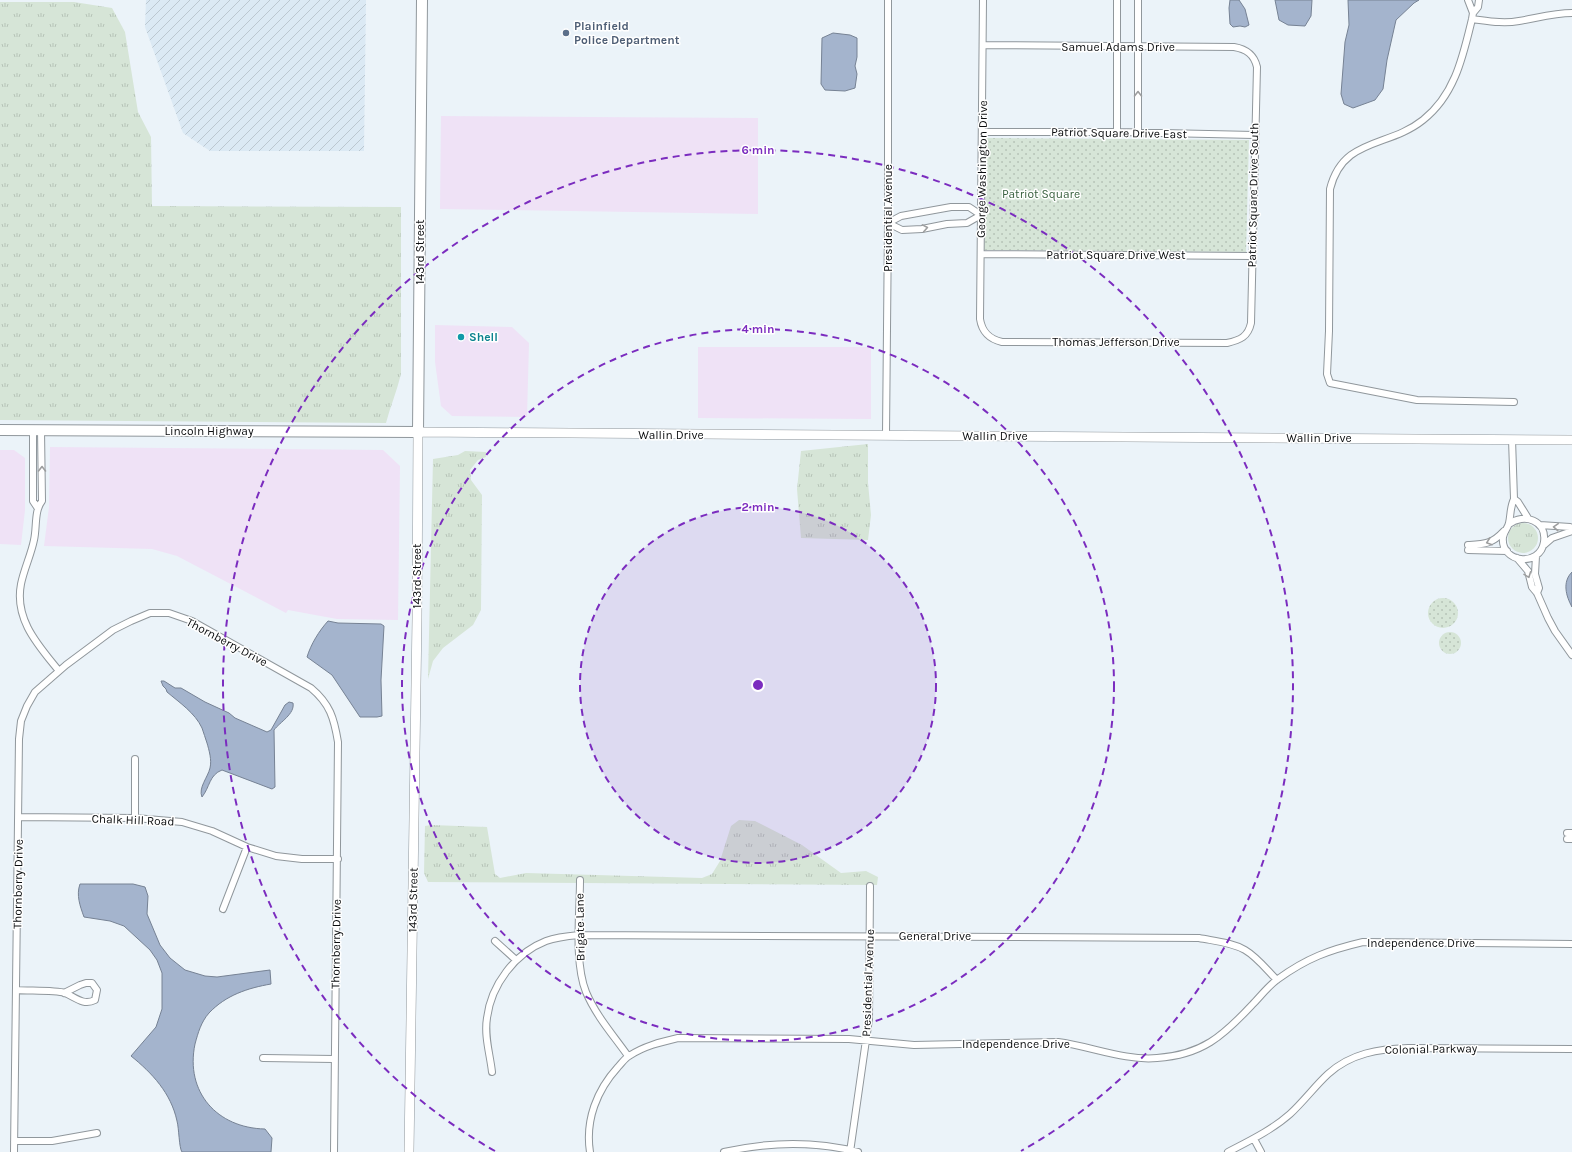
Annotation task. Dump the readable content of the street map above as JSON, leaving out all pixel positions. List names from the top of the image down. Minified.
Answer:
{"streets":{"main road":["143rd Street","Lincoln Highway","Wallin Drive"],"street":["Samuel Adams Drive","Patriot Square Drive East","George Washington Drive","Patriot Square Drive South","Presidential Avenue","Patriot Square Drive West","Thomas Jefferson Drive","Thornberry Drive","Chalk Hill Road","Brigate Lane","General Drive","Independence Drive","Colonial Parkway"]},"crossings":[["Samuel Adams Drive","George Washington Drive"],["Samuel Adams Drive","Patriot Square Drive South"],["Patriot Square Drive East","George Washington Drive"],["Patriot Square Drive East","Patriot Square Drive South"],["George Washington Drive","Patriot Square Drive West"],["George Washington Drive","Thomas Jefferson Drive"],["Patriot Square Drive South","Patriot Square Drive West"],["Patriot Square Drive South","Thomas Jefferson Drive"],["Presidential Avenue","Wallin Drive"],["Presidential Avenue","General Drive"],["Presidential Avenue","Independence Drive"],["143rd Street","Lincoln Highway"],["143rd Street","Wallin Drive"],["Lincoln Highway","Wallin Drive"],["Thornberry Drive","Chalk Hill Road"],["Brigate Lane","General Drive"],["Brigate Lane","Independence Drive"],["General Drive","Independence Drive"]],"parks":["Patriot Square"],"places":["Plainfield Police Department","Shell"],"rings":["6 min","4 min","2 min"]}
